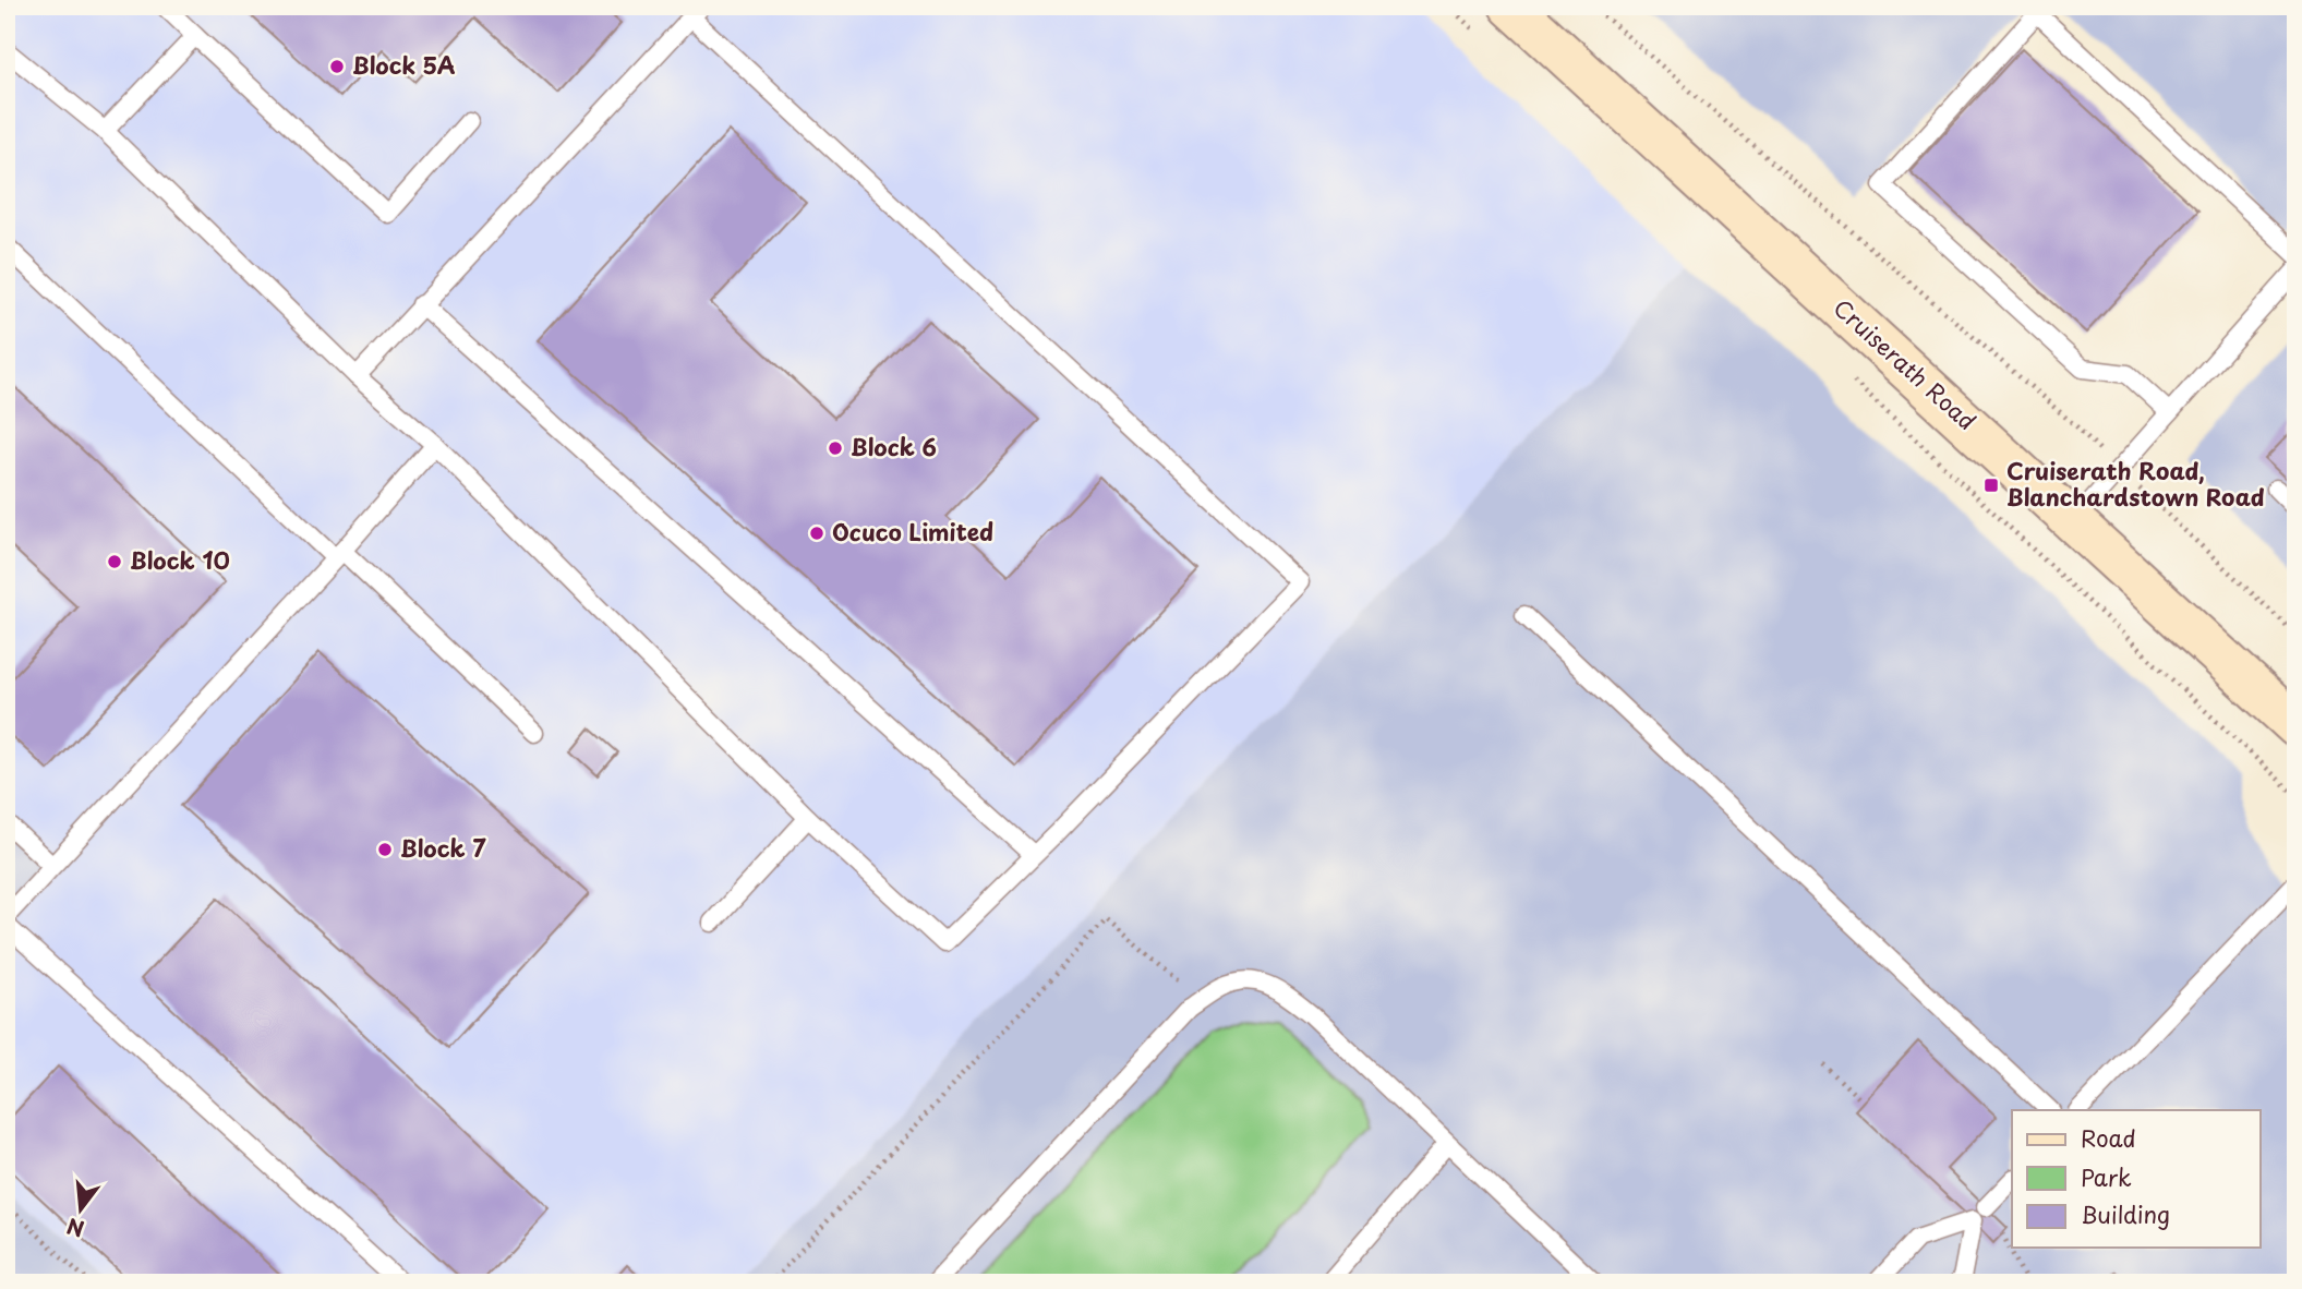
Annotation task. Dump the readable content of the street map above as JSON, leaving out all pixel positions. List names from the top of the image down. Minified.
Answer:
{"streets":{"main road":["Cruiserath Road"]},"places":{"other":["Block 5A","Block 6","Ocuco Limited","Block 10","Block 7"],"transit":["Cruiserath Road, Blanchardstown Road"]},"legend":["Road","Park","Building"],"north":"bottom"}
